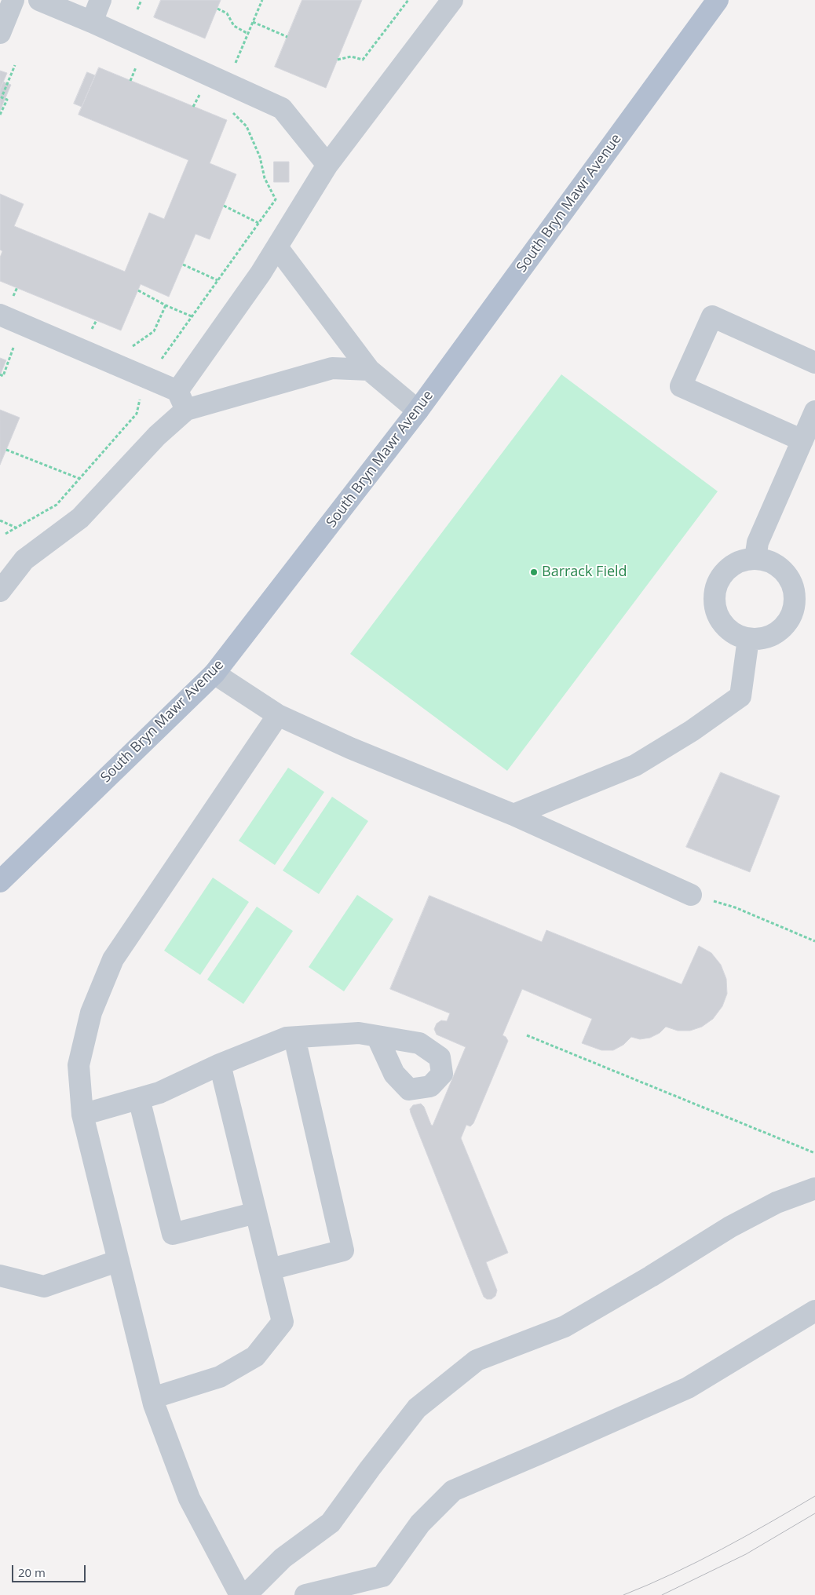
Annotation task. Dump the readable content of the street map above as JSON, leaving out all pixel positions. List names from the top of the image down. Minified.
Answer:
{"streets":{"main road":["South Bryn Mawr Avenue"]},"places":["Barrack Field"],"scale_bar":"20 m"}
